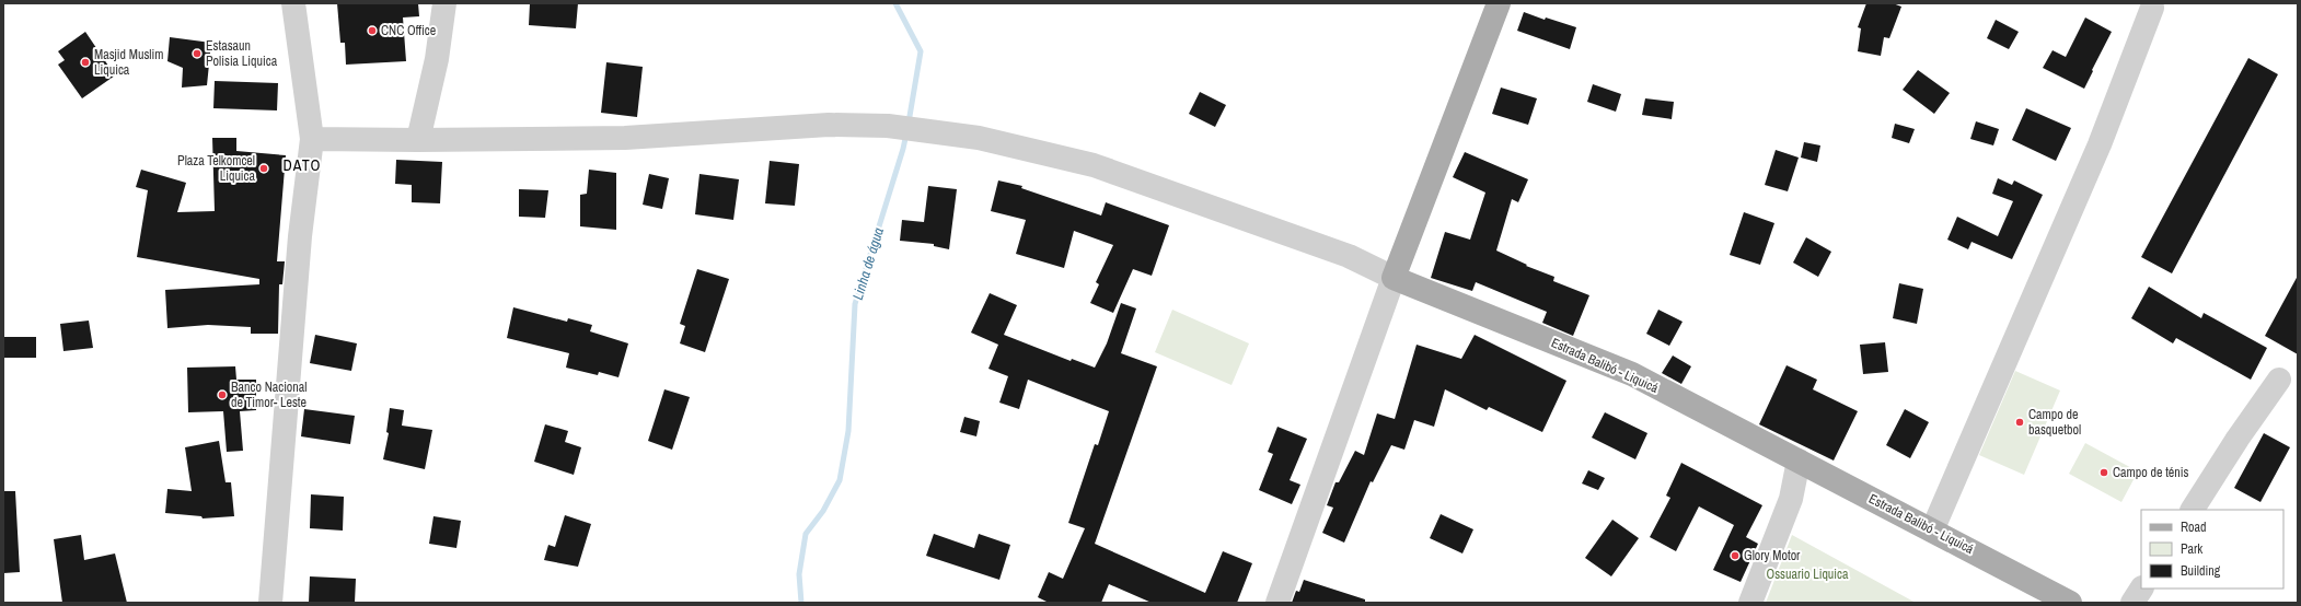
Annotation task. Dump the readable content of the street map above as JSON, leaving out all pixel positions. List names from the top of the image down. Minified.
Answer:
{"streets":{"main road":["Estrada Balibó - Liquicá"]},"districts":["DATO"],"water":["Linha de água"],"parks":["Ossuario Liquica"],"places":["CNC Office","Estasaun Polisia Liquica","Masjid Muslim Liquica","Plaza Telkomcel Liquica","Banco Nacional de Timor- Leste","Campo de basquetbol","Campo de ténis","Glory Motor"],"legend":["Road","Park","Building"]}
